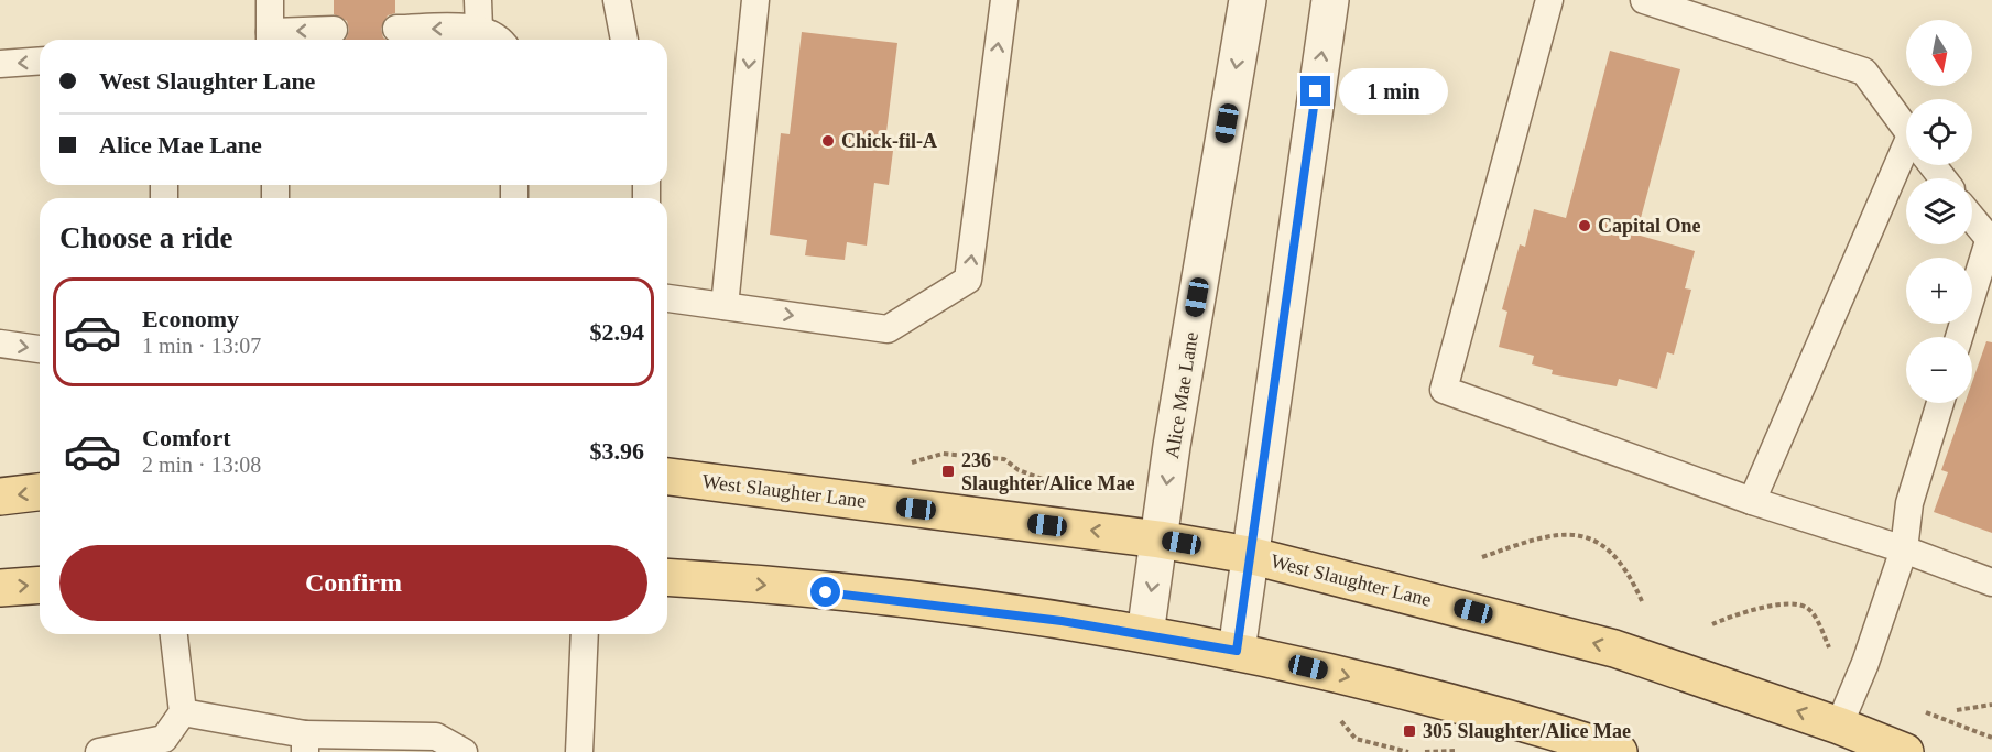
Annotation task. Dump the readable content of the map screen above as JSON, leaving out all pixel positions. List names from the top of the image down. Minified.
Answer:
{"streets":{"main road":["West Slaughter Lane"],"street":["Alice Mae Lane"]},"crossings":[["Alice Mae Lane","West Slaughter Lane"]],"places":{"other":["Chick-fil-A","Capital One"],"transit":["236 Slaughter/Alice Mae","305 Slaughter/Alice Mae"]},"north":"bottom","page":{"map_buttons":["+","−"],"banner":["West Slaughter Lane","Alice Mae Lane"],"bubble":"1 min","heading":"Choose a ride","list":[{"name":"Economy","note":"1 min · 13:07","value":"$2.94"},{"name":"Comfort","note":"2 min · 13:08","value":"$3.96"}],"buttons":"Confirm"}}
